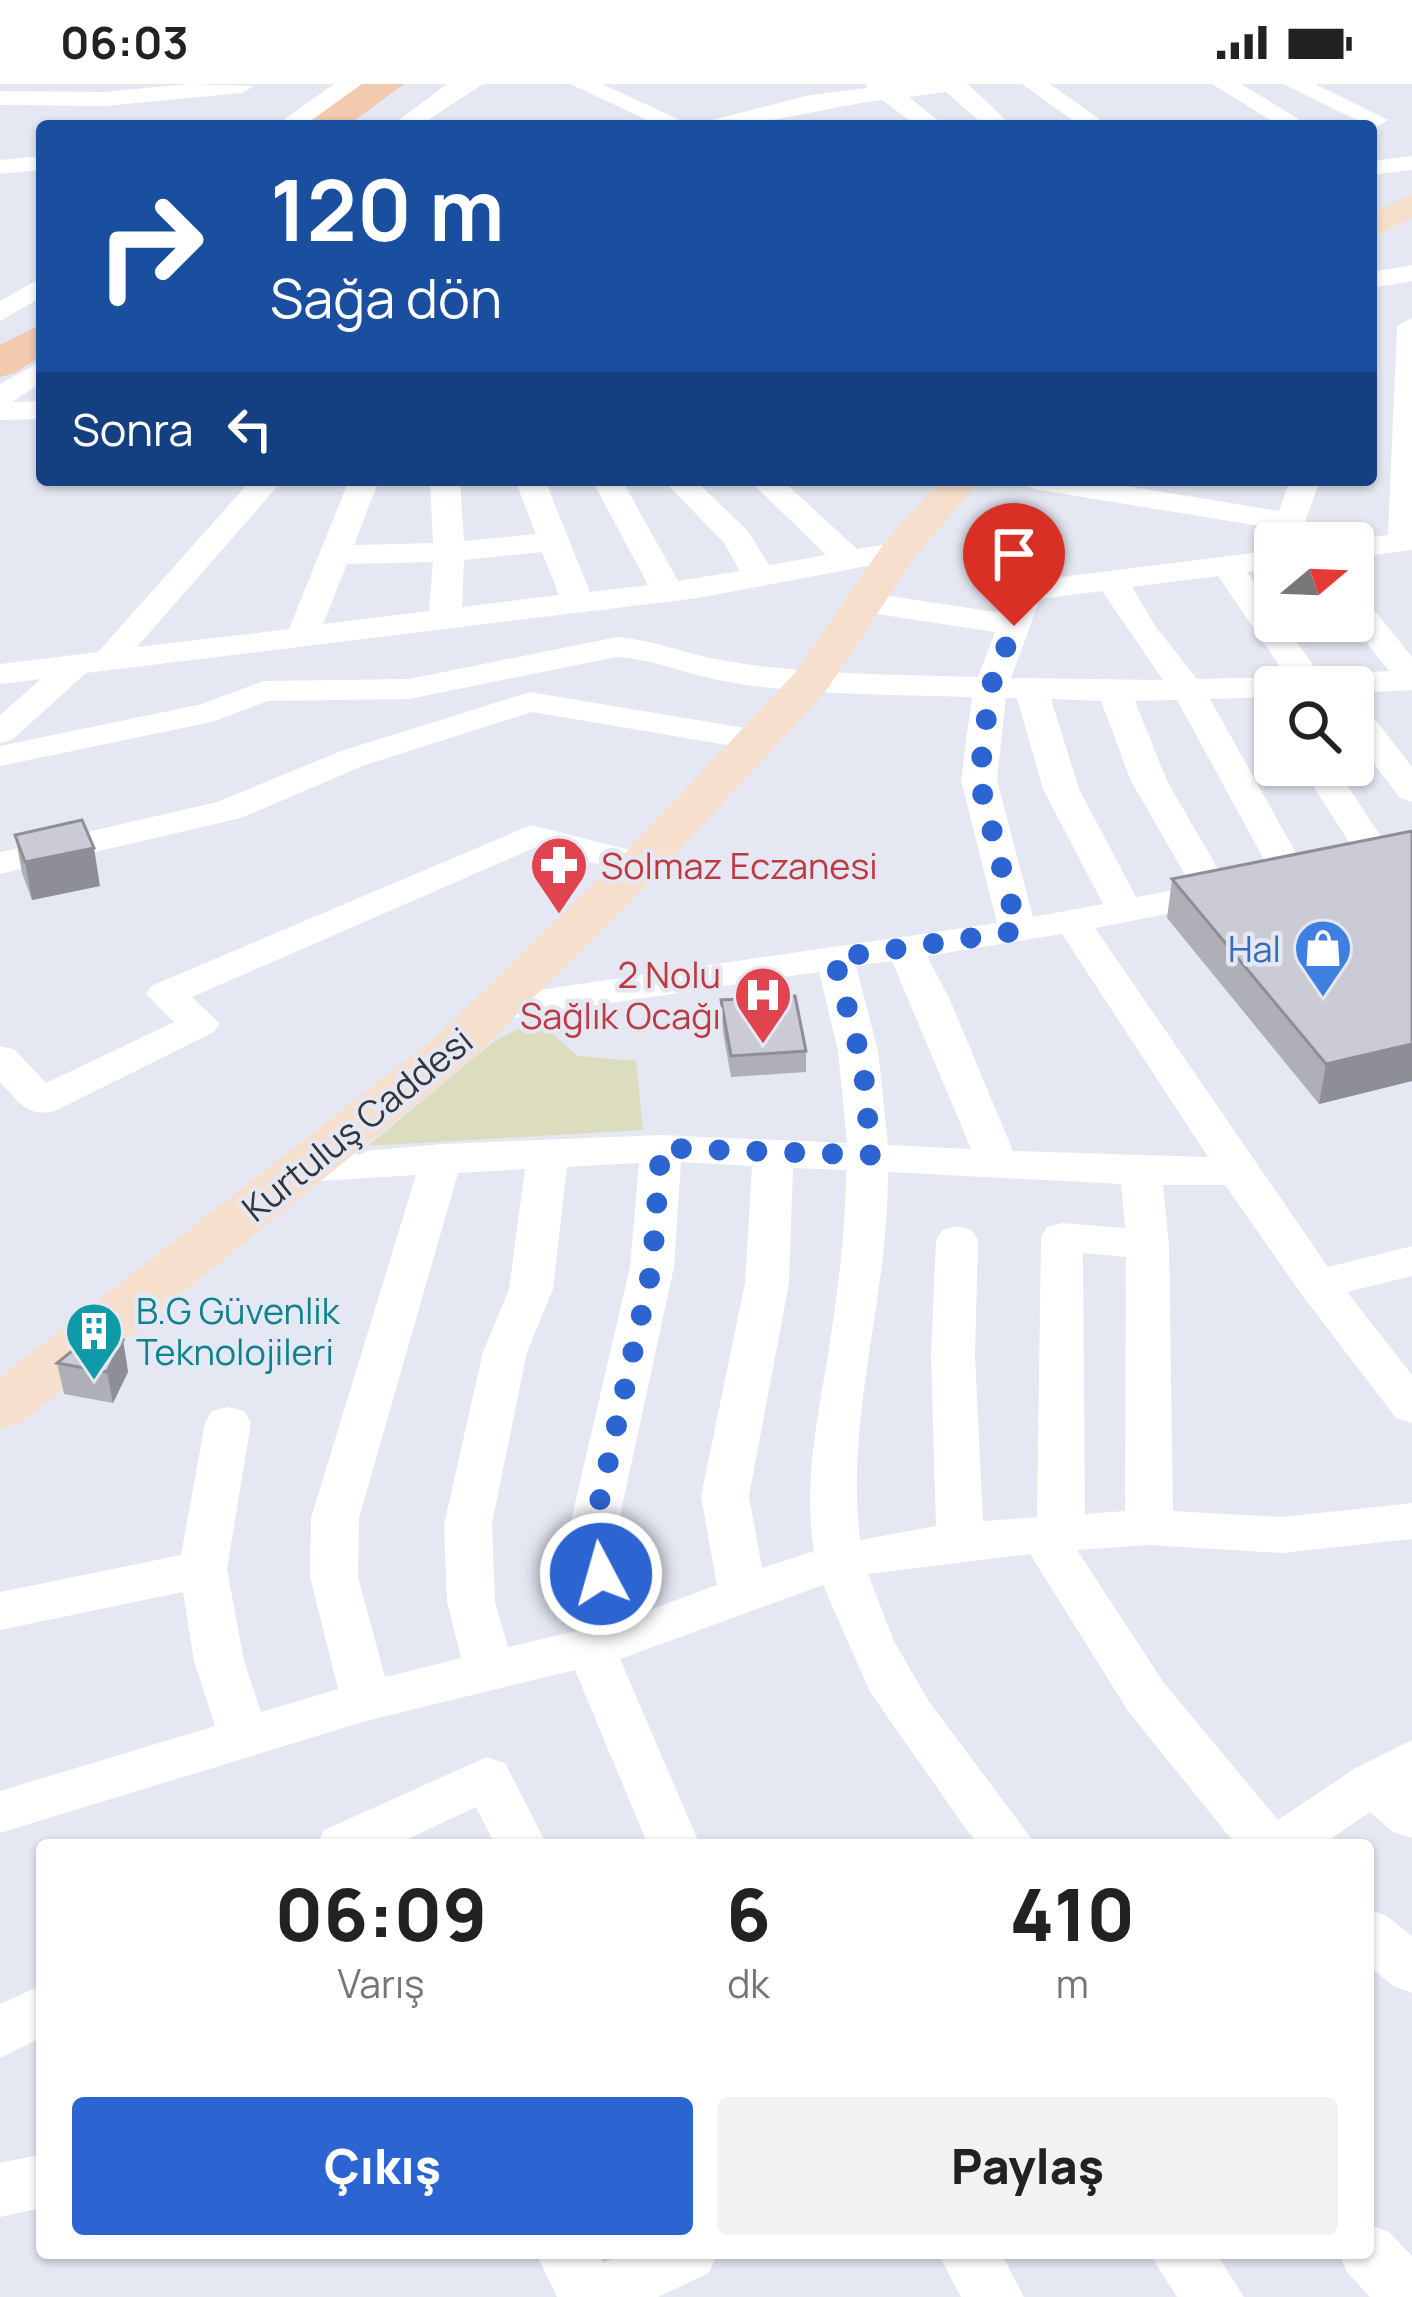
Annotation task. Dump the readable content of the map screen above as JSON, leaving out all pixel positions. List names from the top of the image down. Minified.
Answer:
{"streets":{"main road":["Kurtuluş Caddesi"]},"places":{"pharmacy":["Solmaz Eczanesi"],"shop":["Hal"],"hospital":["2 Nolu Sağlık Ocağı"],"building":["B.G Güvenlik Teknolojileri"]},"north":"right","page":{"status":"06:03","turn":["120 m","Sağa dön"],"then":"Sonra","eta":["06:09","Varış","6","dk","410","m"],"buttons":["Çıkış","Paylaş"]}}
